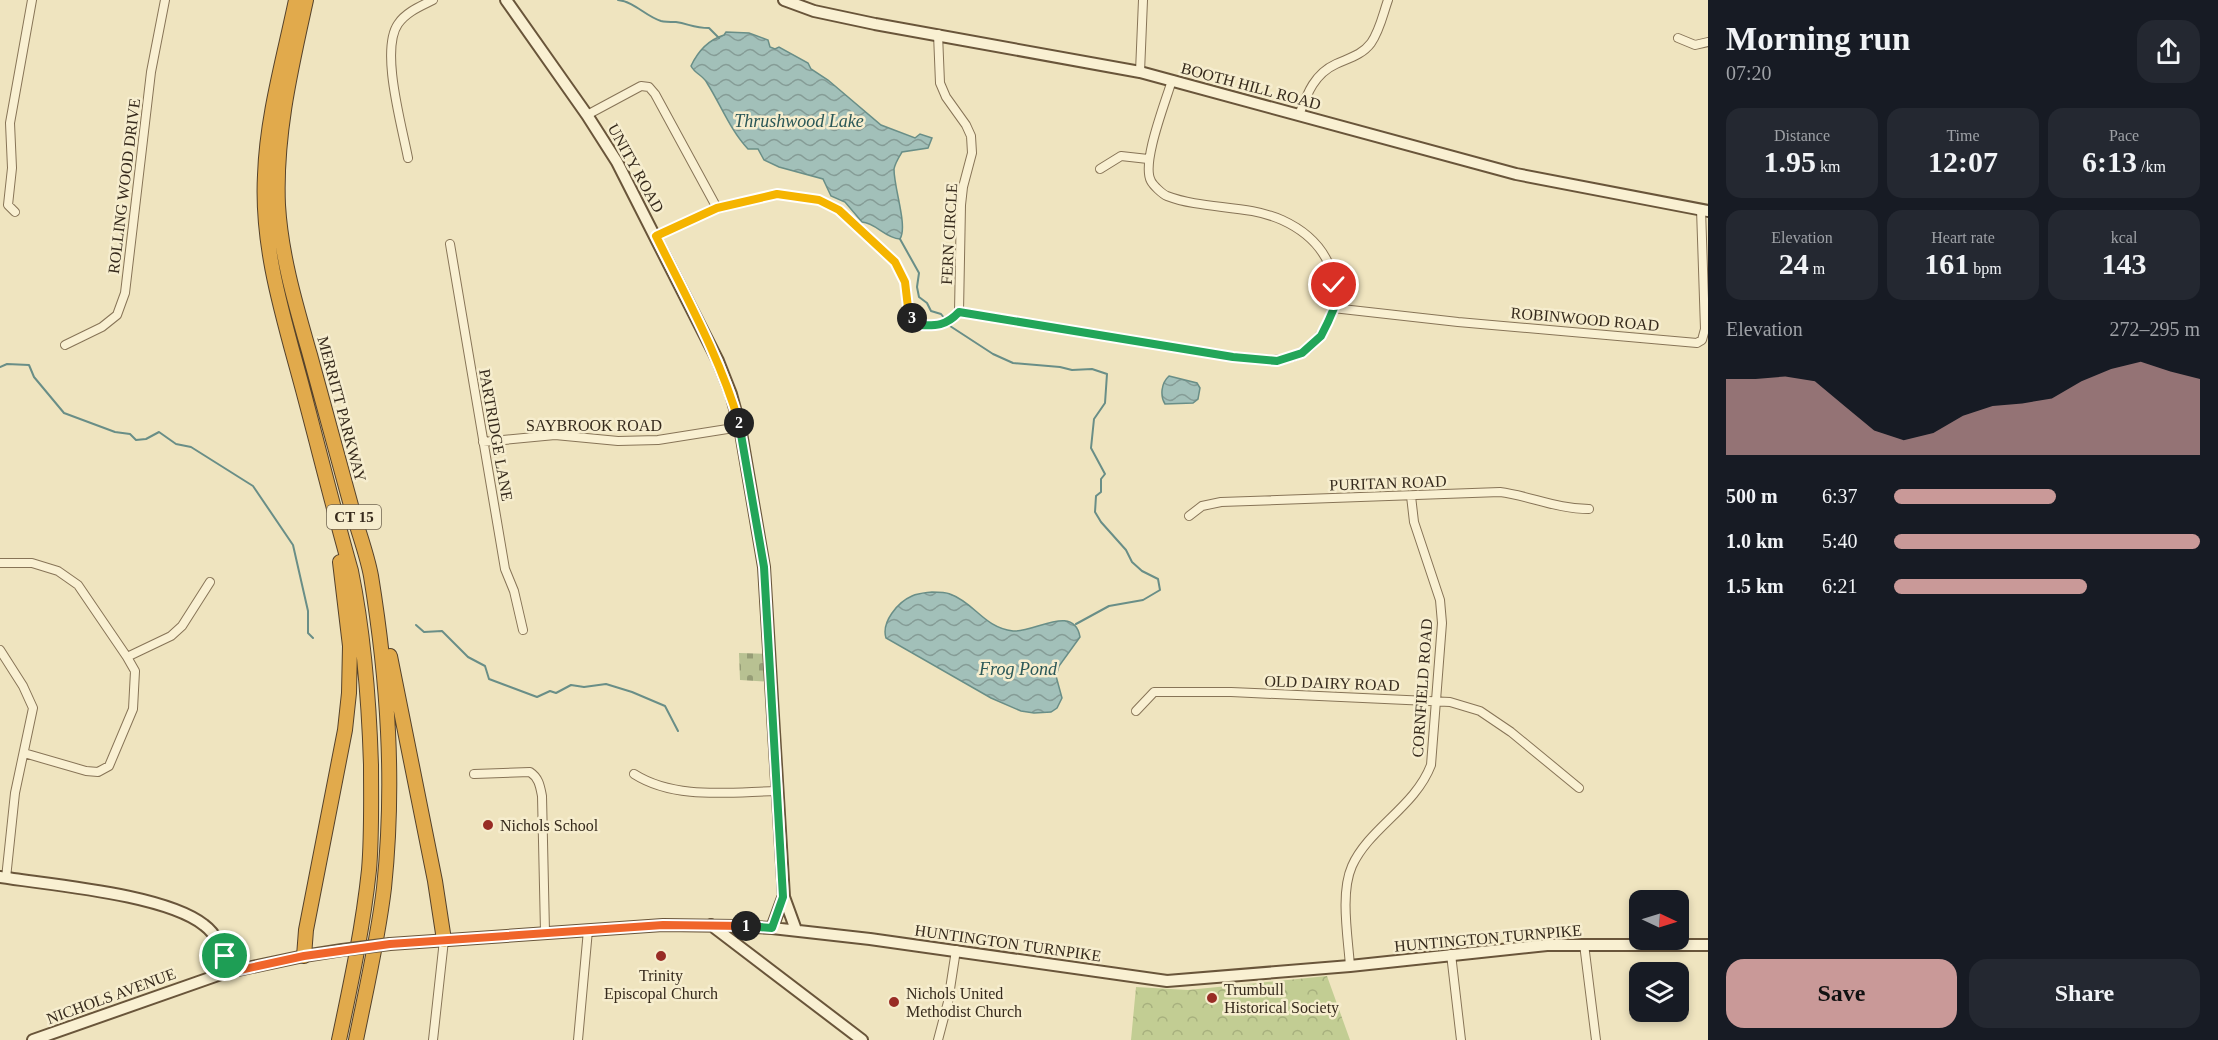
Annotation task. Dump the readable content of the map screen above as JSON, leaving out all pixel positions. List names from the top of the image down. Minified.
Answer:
{"streets":{"highway":["MERRITT PARKWAY","CT 15"],"main road":["BOOTH HILL ROAD","UNITY ROAD","HUNTINGTON TURNPIKE","NICHOLS AVENUE"],"street":["ROLLING WOOD DRIVE","FERN CIRCLE","ROBINWOOD ROAD","SAYBROOK ROAD","PARTRIDGE LANE","PURITAN ROAD","OLD DAIRY ROAD","CORNFIELD ROAD"]},"crossings":[["BOOTH HILL ROAD","FERN CIRCLE"],["BOOTH HILL ROAD","ROBINWOOD ROAD"],["UNITY ROAD","SAYBROOK ROAD"],["UNITY ROAD","HUNTINGTON TURNPIKE"],["SAYBROOK ROAD","PARTRIDGE LANE"],["PURITAN ROAD","CORNFIELD ROAD"],["OLD DAIRY ROAD","CORNFIELD ROAD"],["CORNFIELD ROAD","HUNTINGTON TURNPIKE"],["HUNTINGTON TURNPIKE","NICHOLS AVENUE"]],"water":["Thrushwood Lake","Frog Pond"],"places":["Nichols School","Trinity Episcopal Church","Trumbull Historical Society","Nichols United Methodist Church"],"north":"right","page":{"heading":["Morning run","07:20"],"stats":[["Distance","1.95 km"],["Time","12:07"],["Pace","6:13 /km"],["Elevation","24 m"],["Heart rate","161 bpm"],["kcal","143"]],"pins":["3","2","1"],"chart":["Elevation","272–295 m"],"list":[{"name":"500 m","note":"6:37"},{"name":"1.0 km","note":"5:40"},{"name":"1.5 km","note":"6:21"}],"buttons":["Save","Share"]}}
